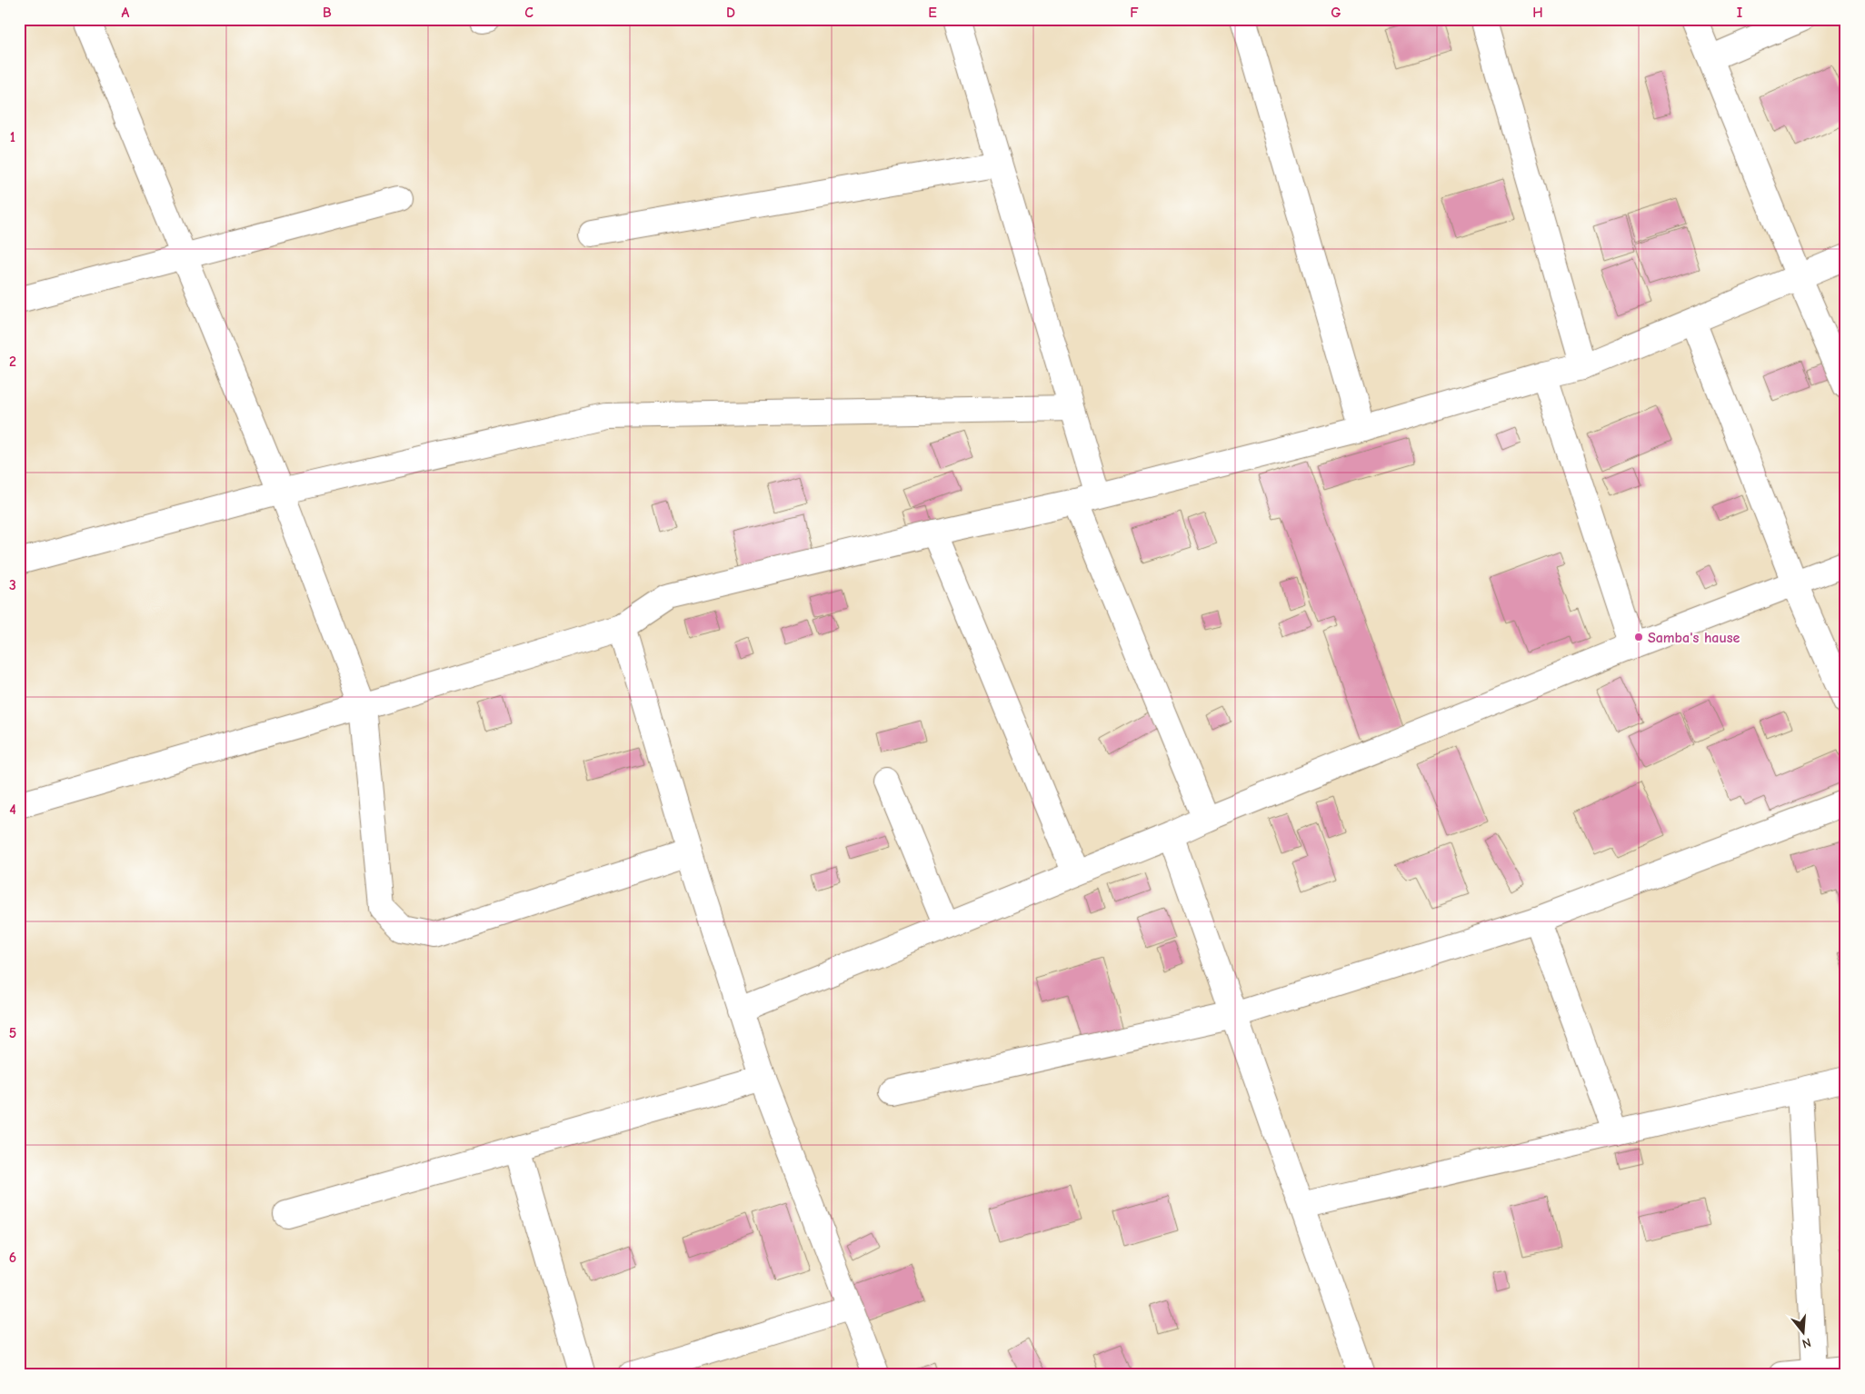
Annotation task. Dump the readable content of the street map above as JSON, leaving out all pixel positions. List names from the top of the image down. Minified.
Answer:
{"places":["Samba's hause"],"north":"bottom","grid":{"columns":["A","B","C","D","E","F","G","H","I"],"rows":["1","2","3","4","5","6"]}}
